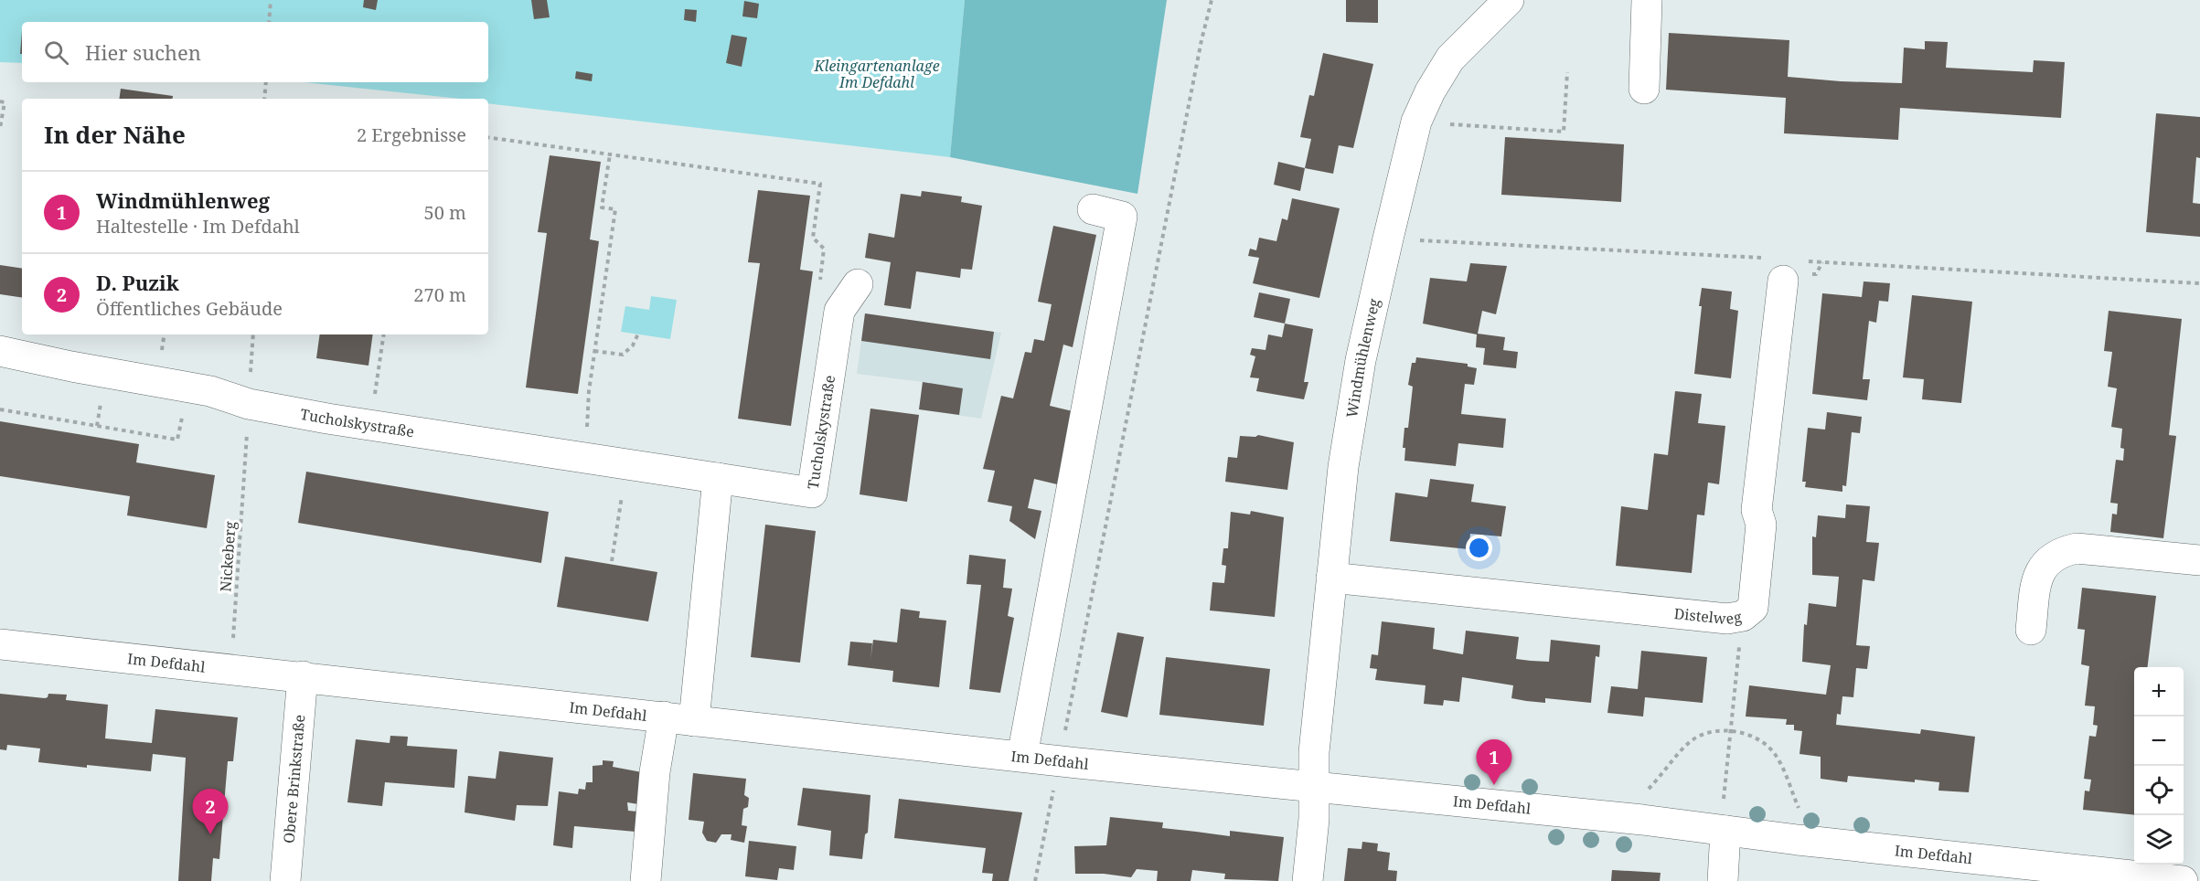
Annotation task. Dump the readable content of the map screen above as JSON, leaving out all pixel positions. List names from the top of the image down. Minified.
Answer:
{"streets":{"street":["Windmühlenweg","Tucholskystraße","Distelweg","Im Defdahl","Obere Brinkstraße"],"path":["Nickeberg"]},"crossings":[["Windmühlenweg","Distelweg"],["Windmühlenweg","Im Defdahl"],["Nickeberg","Im Defdahl"],["Im Defdahl","Obere Brinkstraße"]],"parks":["Kleingartenanlage Im Defdahl"],"page":{"search":"Hier suchen","heading":["In der Nähe","2 Ergebnisse"],"list":[{"mark":"1","name":"Windmühlenweg","note":"Haltestelle · Im Defdahl","value":"50 m"},{"mark":"2","name":"D. Puzik","note":"Öffentliches Gebäude","value":"270 m"}],"map_buttons":["+","−"],"pins":["1","2"]}}
